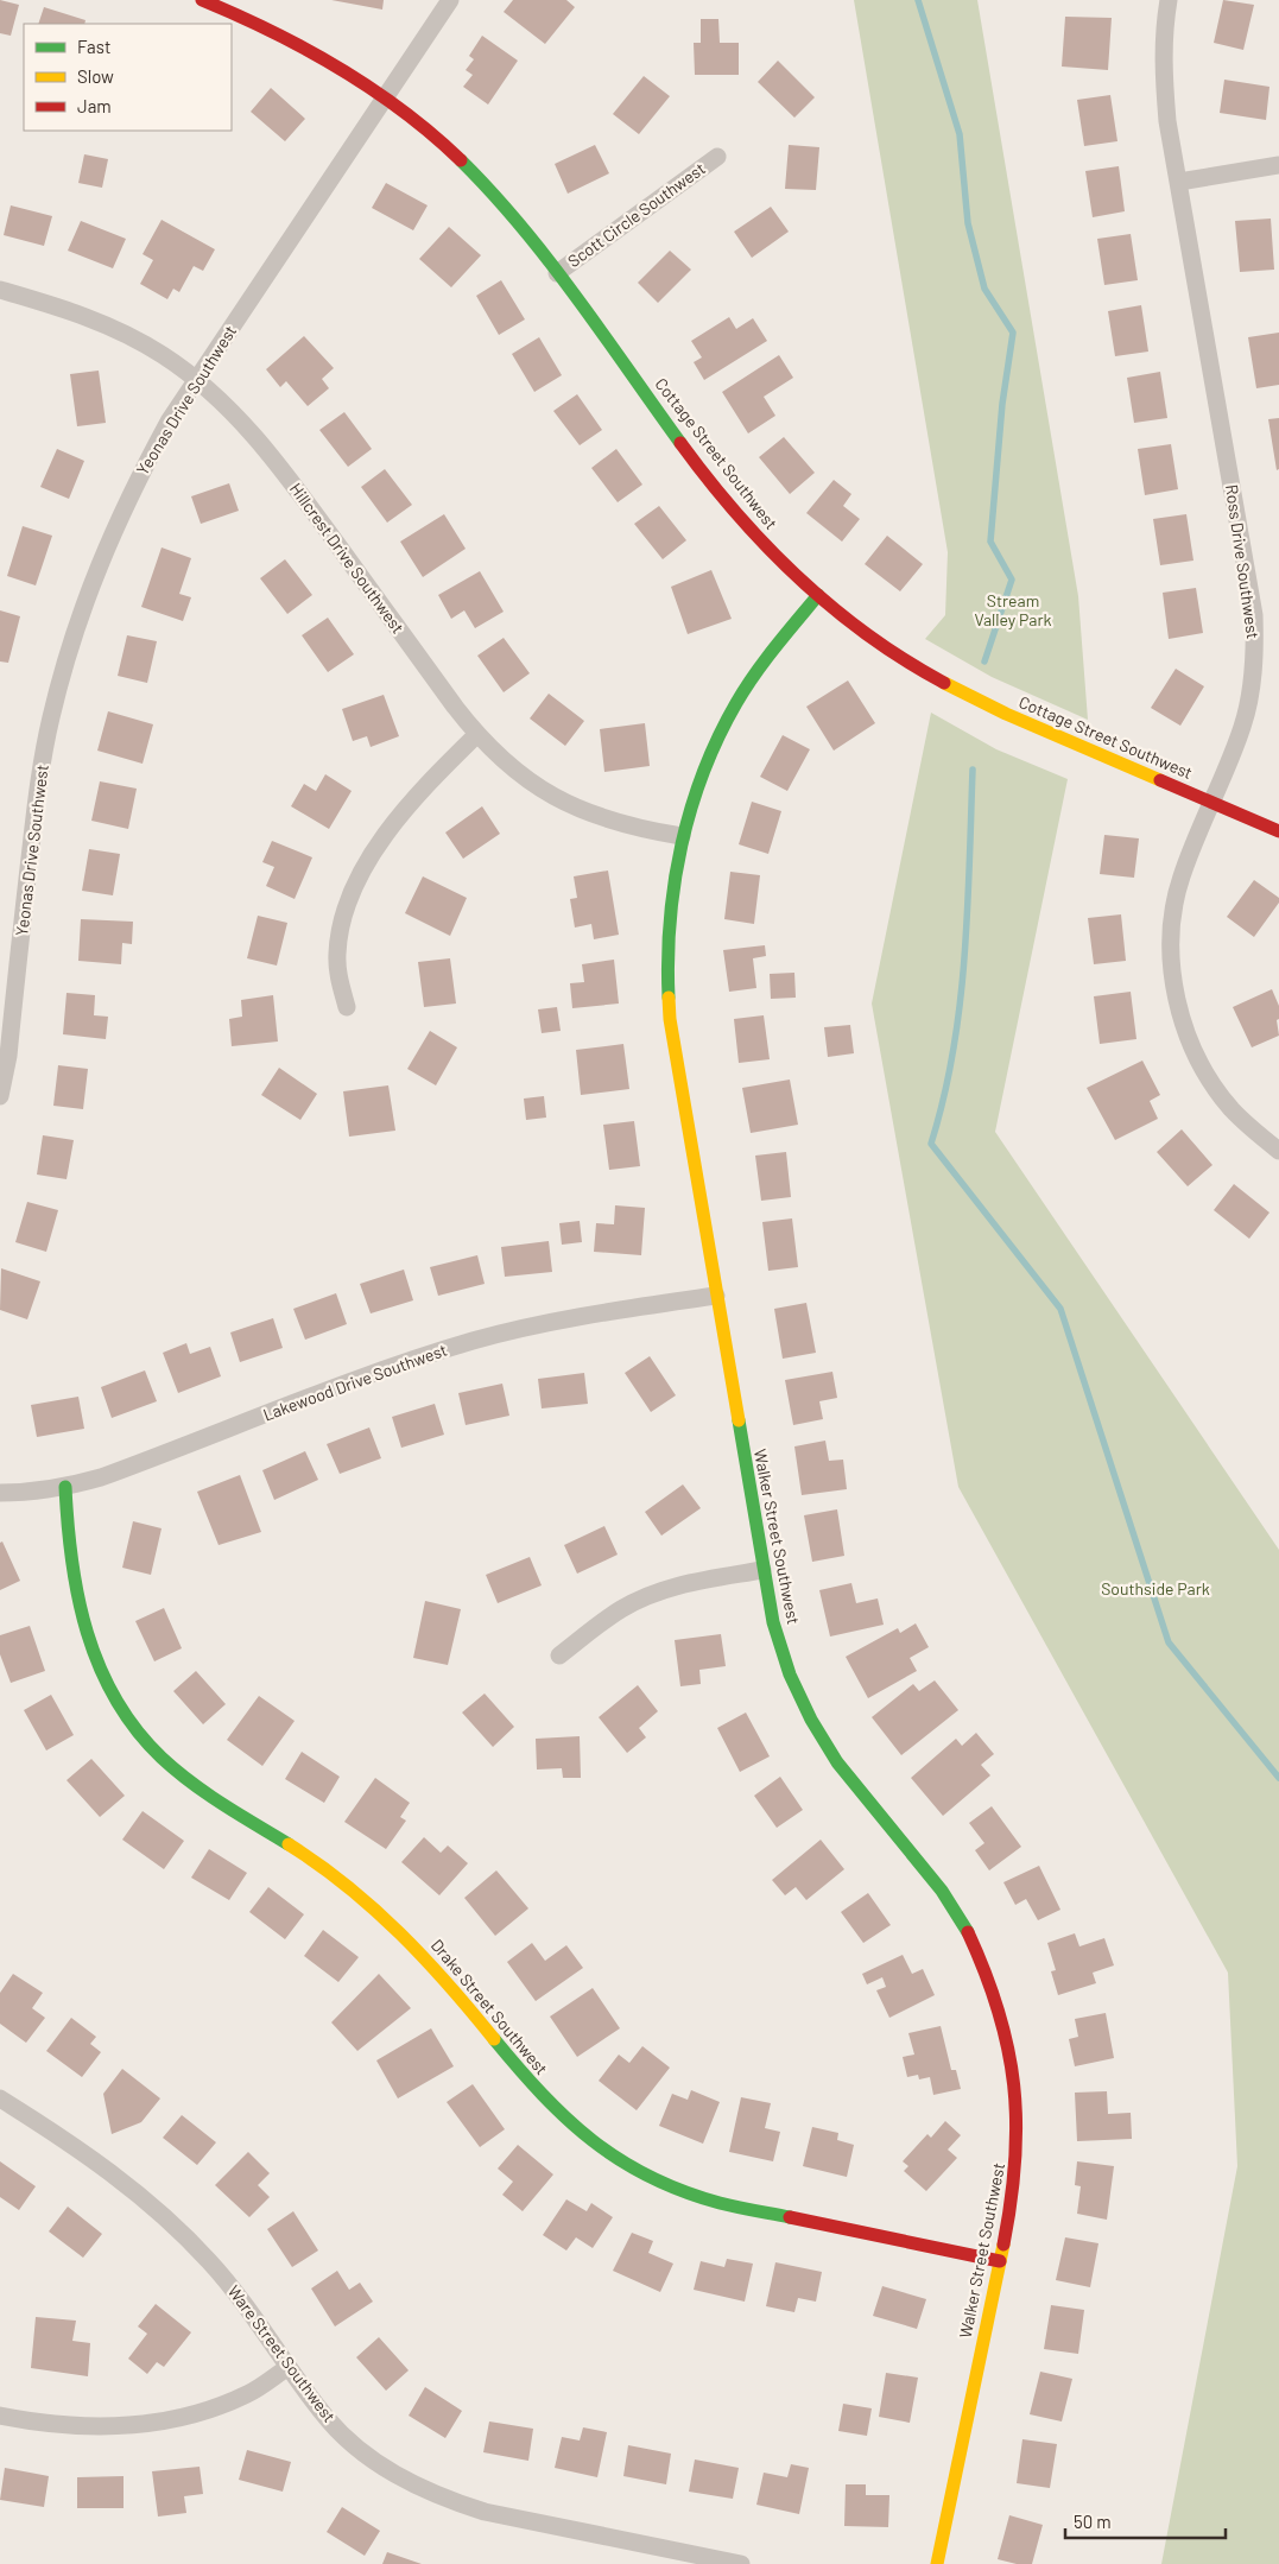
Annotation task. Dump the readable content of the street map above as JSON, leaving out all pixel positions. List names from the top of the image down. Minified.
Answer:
{"streets":{"street":["Scott Circle Southwest","Yeonas Drive Southwest","Cottage Street Southwest","Hillcrest Drive Southwest","Ross Drive Southwest","Lakewood Drive Southwest","Walker Street Southwest","Drake Street Southwest","Ware Street Southwest"]},"crossings":[["Scott Circle Southwest","Cottage Street Southwest"],["Yeonas Drive Southwest","Cottage Street Southwest"],["Yeonas Drive Southwest","Hillcrest Drive Southwest"],["Cottage Street Southwest","Ross Drive Southwest"],["Cottage Street Southwest","Walker Street Southwest"],["Hillcrest Drive Southwest","Walker Street Southwest"],["Lakewood Drive Southwest","Walker Street Southwest"],["Lakewood Drive Southwest","Drake Street Southwest"],["Walker Street Southwest","Drake Street Southwest"]],"parks":["Stream Valley Park","Southside Park"],"legend":["Fast","Slow","Jam"],"scale_bar":"50 m"}
